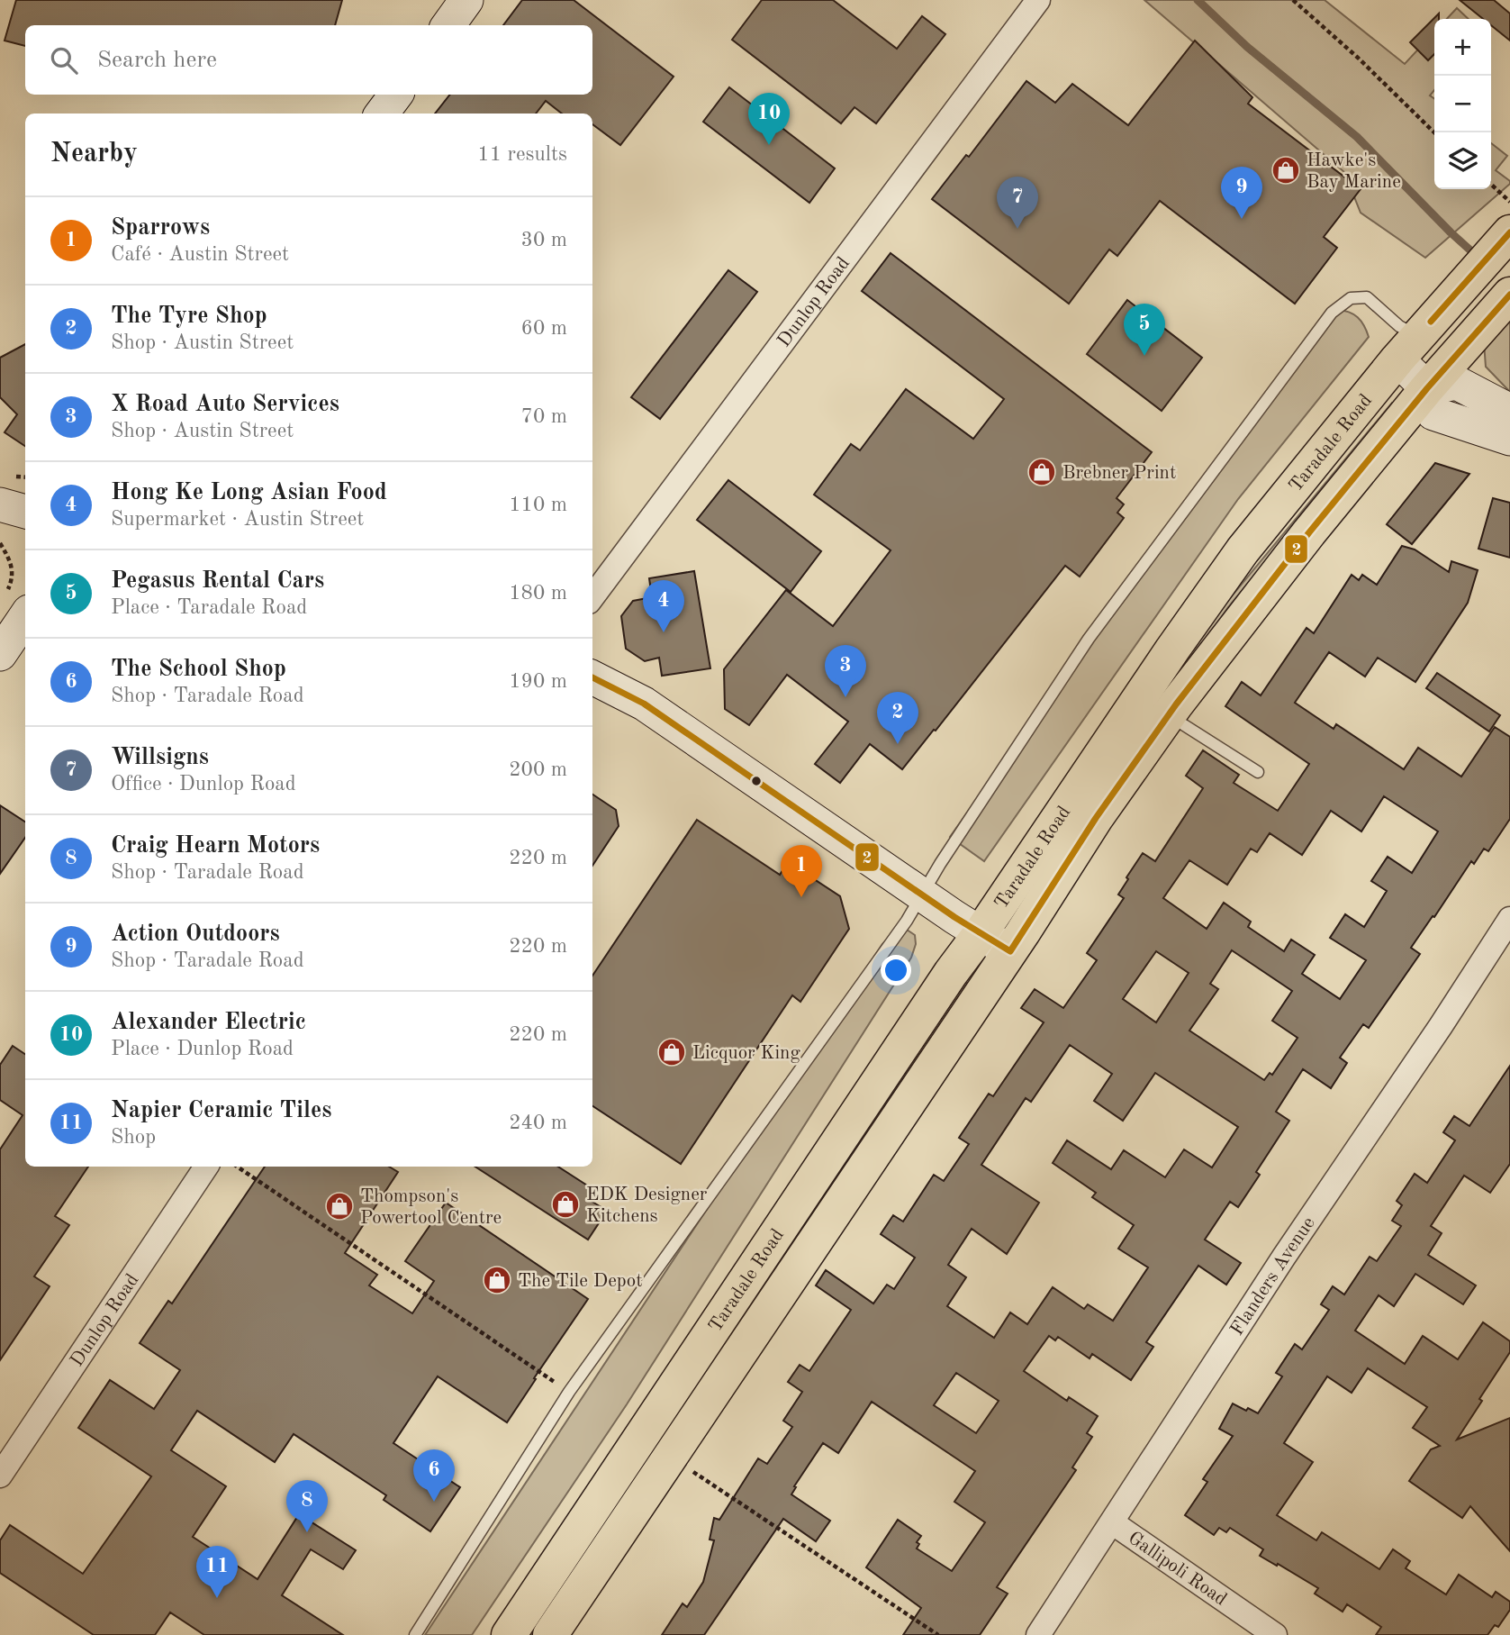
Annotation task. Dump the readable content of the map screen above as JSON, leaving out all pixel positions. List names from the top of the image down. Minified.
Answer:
{"streets":{"highway":["Taradale Road"],"street":["Dunlop Road","Flanders Avenue","Gallipoli Road"]},"crossings":[["Flanders Avenue","Gallipoli Road"]],"places":{"shop":["Hawke's Bay Marine","Brebner Print","Licquor King","EDK Designer Kitchens","Thompson's Powertool Centre","The Tile Depot"]},"lines":["transit line 2"],"page":{"map_buttons":["+","−"],"search":"Search here","pins":["10","9","7","5","4","3","2","1","6","8","11"],"heading":["Nearby","11 results"],"list":[{"mark":"1","name":"Sparrows","note":"Café · Austin Street","value":"30 m"},{"mark":"2","name":"The Tyre Shop","note":"Shop · Austin Street","value":"60 m"},{"mark":"3","name":"X Road Auto Services","note":"Shop · Austin Street","value":"70 m"},{"mark":"4","name":"Hong Ke Long Asian Food","note":"Supermarket · Austin Street","value":"110 m"},{"mark":"5","name":"Pegasus Rental Cars","note":"Place · Taradale Road","value":"180 m"},{"mark":"6","name":"The School Shop","note":"Shop · Taradale Road","value":"190 m"},{"mark":"7","name":"Willsigns","note":"Office · Dunlop Road","value":"200 m"},{"mark":"8","name":"Craig Hearn Motors","note":"Shop · Taradale Road","value":"220 m"},{"mark":"9","name":"Action Outdoors","note":"Shop · Taradale Road","value":"220 m"},{"mark":"10","name":"Alexander Electric","note":"Place · Dunlop Road","value":"220 m"},{"mark":"11","name":"Napier Ceramic Tiles","note":"Shop","value":"240 m"}]}}
